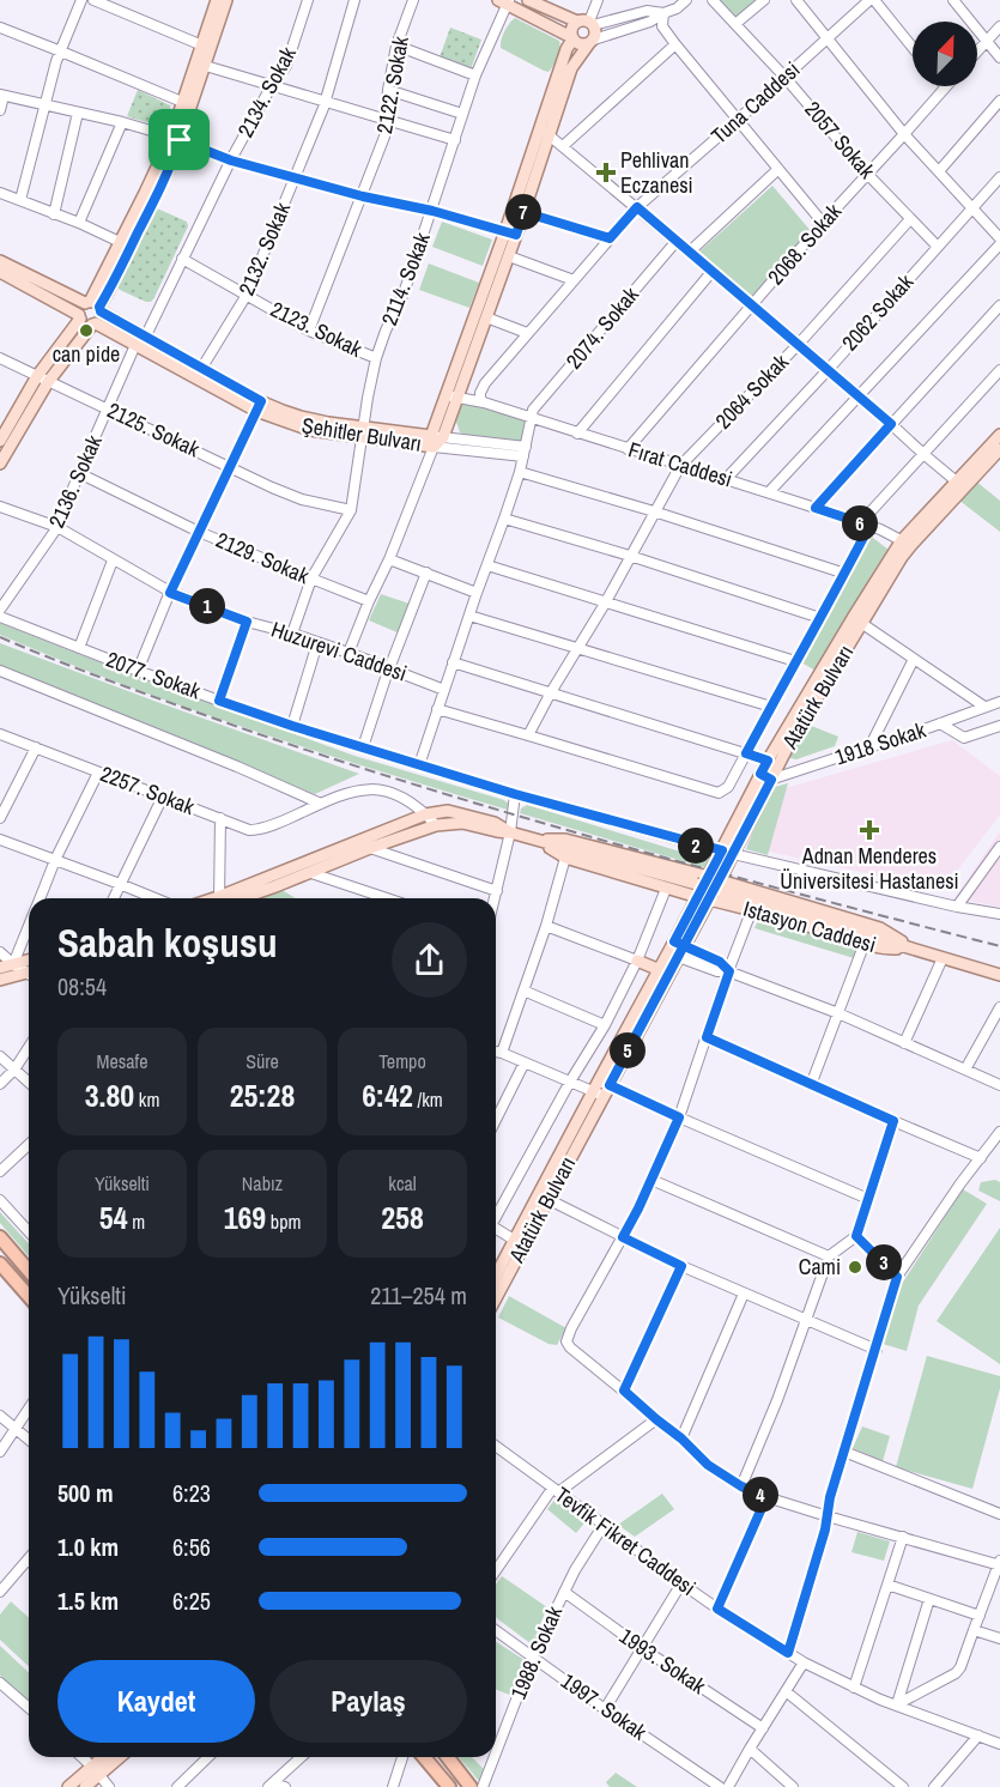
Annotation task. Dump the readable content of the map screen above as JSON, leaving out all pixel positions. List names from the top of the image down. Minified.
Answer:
{"streets":{"main road":["Şehitler Bulvarı","Atatürk Bulvarı","Istasyon Caddesi"],"street":["2122. Sokak","2134. Sokak","Tuna Caddesi","2057 Sokak","2068. Sokak","2132. Sokak","2114. Sokak","2062 Sokak","2074. Sokak","2123. Sokak","2064 Sokak","2125. Sokak","Fırat Caddesi","2136. Sokak","2129. Sokak","Huzurevi Caddesi","2077. Sokak","1918 Sokak","2257. Sokak","Tevfik Fikret Caddesi","1988. Sokak","1993. Sokak","1997. Sokak"]},"crossings":[["2122. Sokak","2123. Sokak"],["2134. Sokak","2123. Sokak"],["2134. Sokak","Şehitler Bulvarı"],["2134. Sokak","2136. Sokak"],["Tuna Caddesi","2057 Sokak"],["Tuna Caddesi","Fırat Caddesi"],["2057 Sokak","2068. Sokak"],["2057 Sokak","2062 Sokak"],["2057 Sokak","2064 Sokak"],["2068. Sokak","Fırat Caddesi"],["2132. Sokak","2123. Sokak"],["2132. Sokak","Şehitler Bulvarı"],["2114. Sokak","2123. Sokak"],["2114. Sokak","2125. Sokak"],["2114. Sokak","Şehitler Bulvarı"],["2062 Sokak","Fırat Caddesi"],["2074. Sokak","Fırat Caddesi"],["2064 Sokak","Fırat Caddesi"],["2125. Sokak","2136. Sokak"],["Şehitler Bulvarı","2136. Sokak"],["Fırat Caddesi","Atatürk Bulvarı"],["2136. Sokak","2129. Sokak"],["2136. Sokak","Huzurevi Caddesi"],["2077. Sokak","Atatürk Bulvarı"],["Atatürk Bulvarı","1918 Sokak"],["Atatürk Bulvarı","Istasyon Caddesi"],["Tevfik Fikret Caddesi","1988. Sokak"],["1988. Sokak","1993. Sokak"],["1988. Sokak","1997. Sokak"]],"places":{"health":["Pehlivan Eczanesi","Adnan Menderes Üniversitesi Hastanesi"],"other":["can pide","Cami"]},"north":"top right","page":{"pins":["7","6","1","2","5","3","4"],"heading":["Sabah koşusu","08:54"],"stats":[["Mesafe","3.80 km"],["Süre","25:28"],["Tempo","6:42 /km"],["Yükselti","54 m"],["Nabız","169 bpm"],["kcal","258"]],"chart":["Yükselti","211–254 m"],"list":[{"name":"500 m","note":"6:23"},{"name":"1.0 km","note":"6:56"},{"name":"1.5 km","note":"6:25"}],"buttons":["Kaydet","Paylaş"]}}
